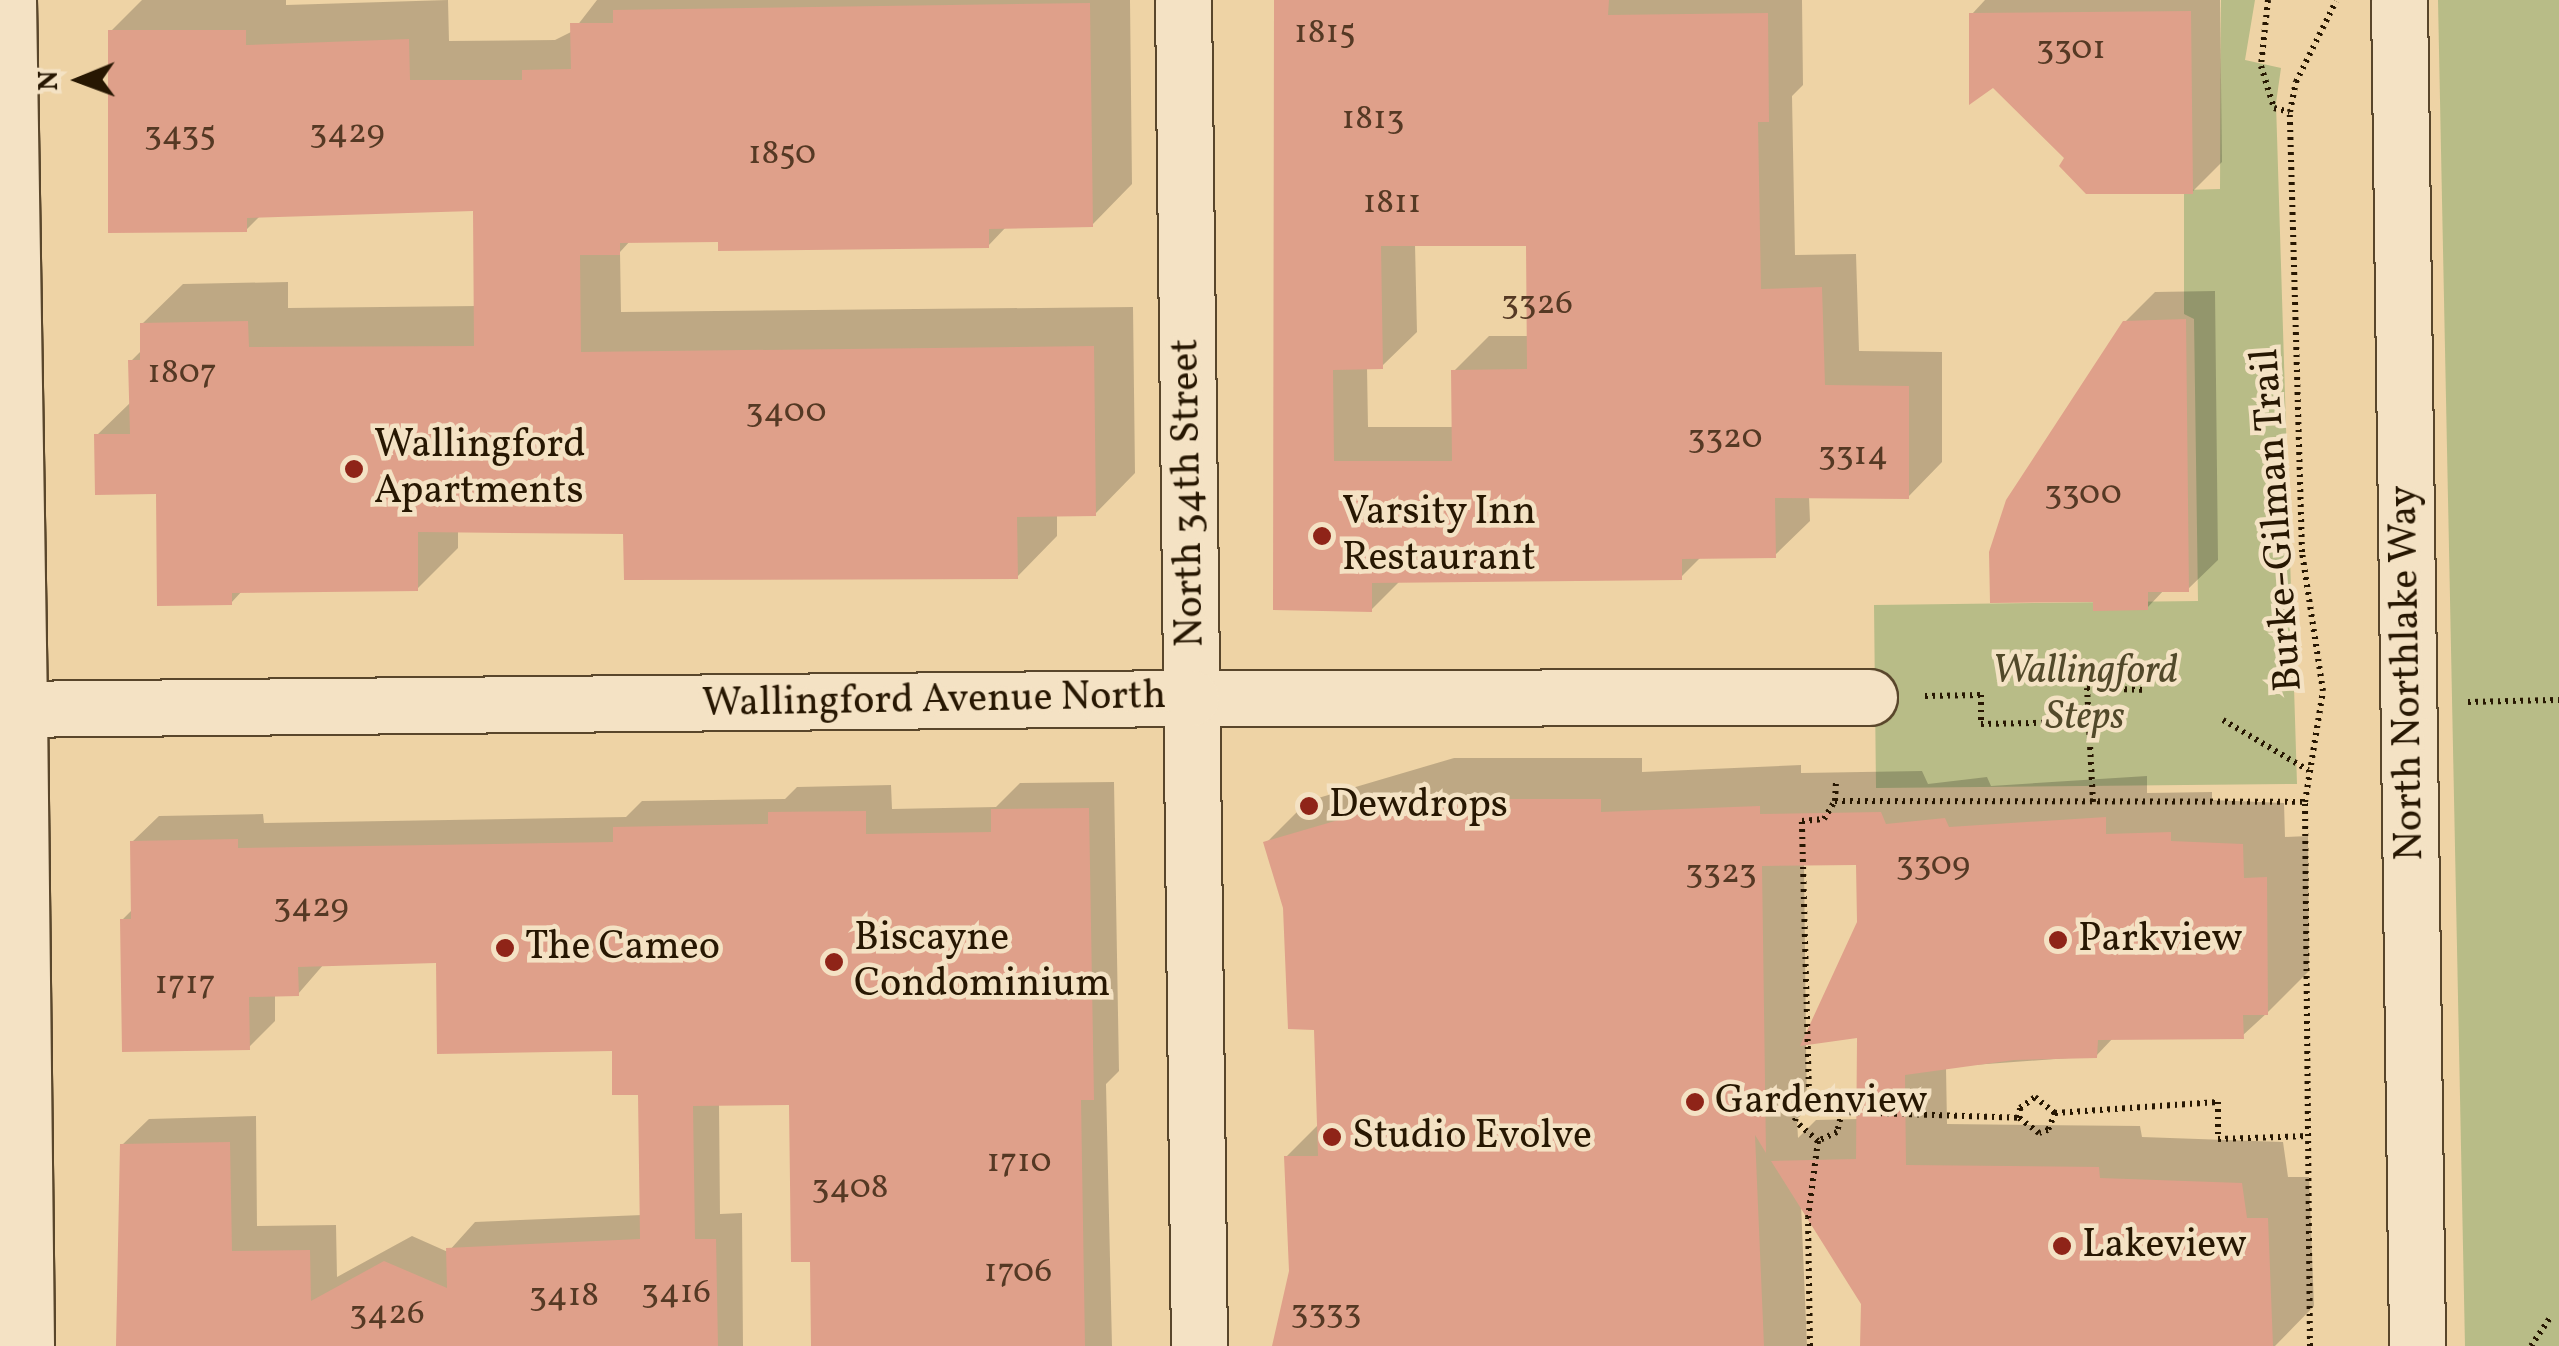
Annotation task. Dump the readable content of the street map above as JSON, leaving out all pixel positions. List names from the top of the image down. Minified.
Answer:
{"streets":{"street":["North 34th Street","North Northlake Way","Wallingford Avenue North"],"path":["Burke-Gilman Trail"]},"crossings":[["North 34th Street","Wallingford Avenue North"]],"parks":["Wallingford Steps"],"places":["Wallingford Apartments","Varsity Inn Restaurant","Dewdrops","Parkview","The Cameo","Biscayne Condominium","Gardenview","Studio Evolve","Lakeview"],"house_numbers":["1815","3301","1813","3429","3435","1850","1811","3326","1807","3400","3320","3314","3300","3309","3323","3429","1717","1710","3408","1706","3416","3418","3333","3426"],"north":"left"}
